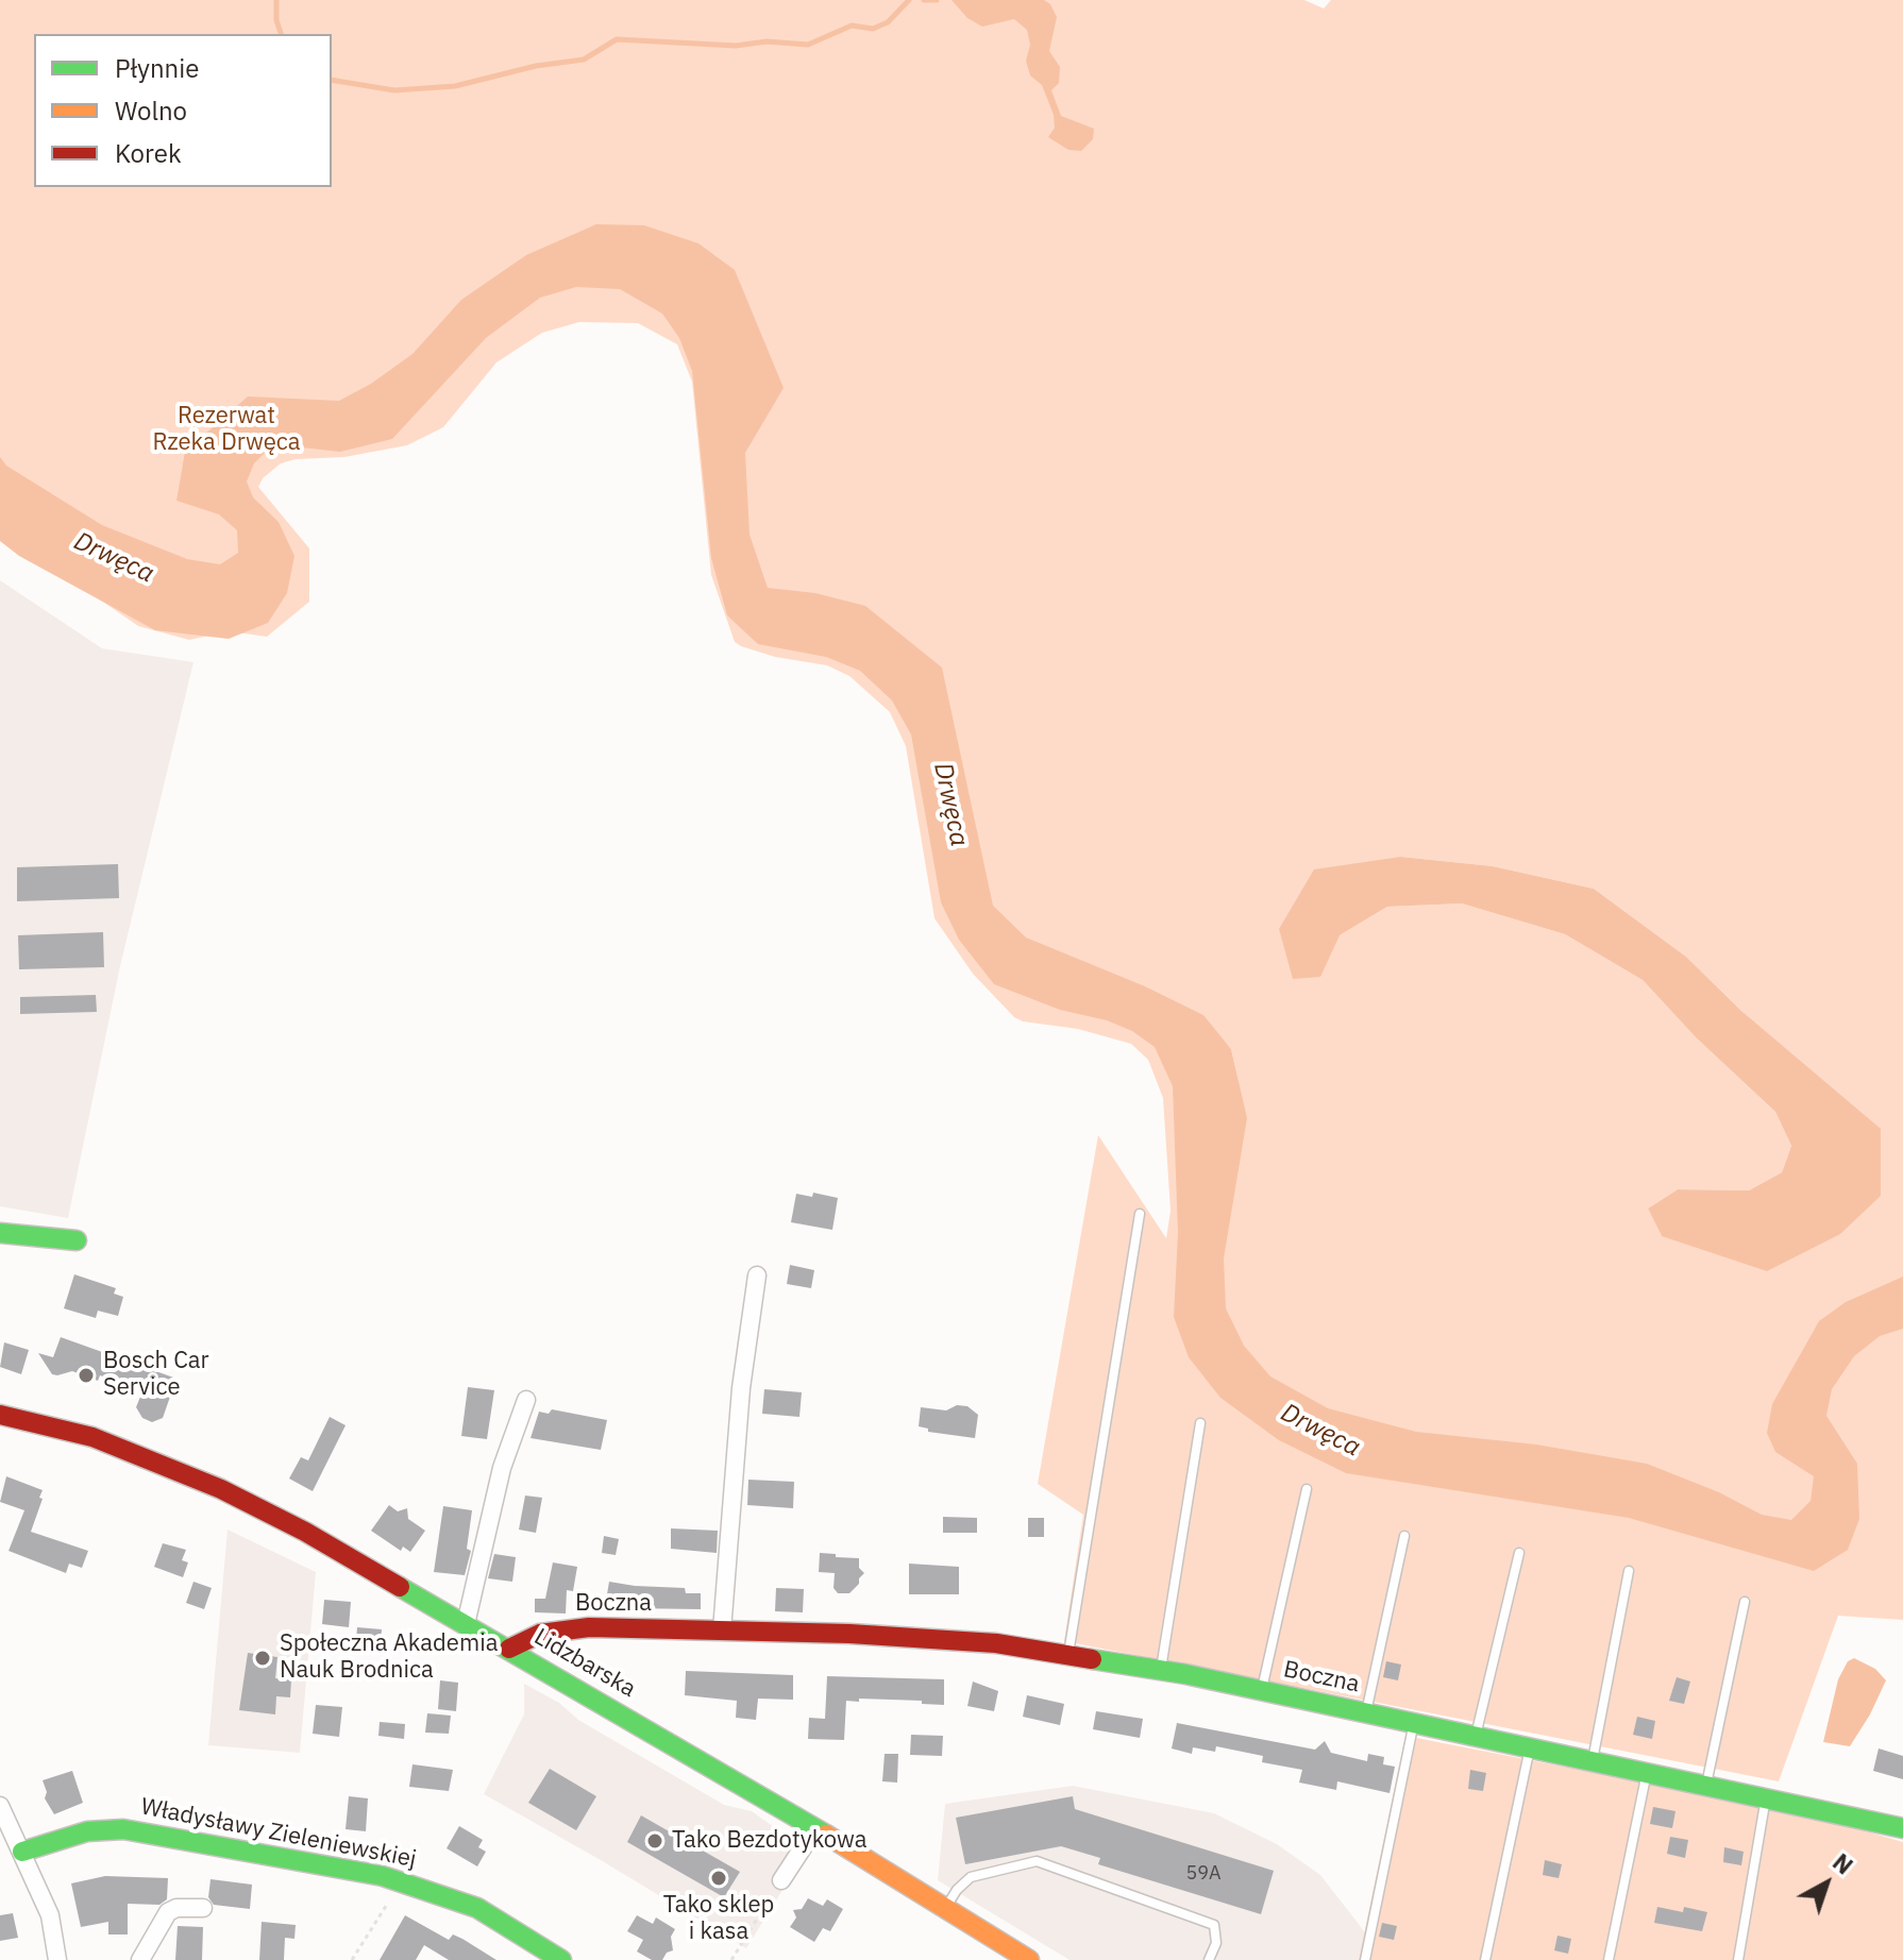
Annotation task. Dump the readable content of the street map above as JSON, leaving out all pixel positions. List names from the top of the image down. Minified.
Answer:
{"streets":{"street":["Boczna","Lidzbarska","Władysławy Zieleniewskiej"]},"crossings":[["Boczna","Lidzbarska"]],"water":["Drwęca"],"parks":["Rezerwat Rzeka Drwęca"],"places":["Bosch Car Service","Społeczna Akademia Nauk Brodnica","Tako Bezdotykowa","Tako sklep i kasa"],"house_numbers":["59A"],"legend":["Płynnie","Wolno","Korek"],"north":"top right"}
